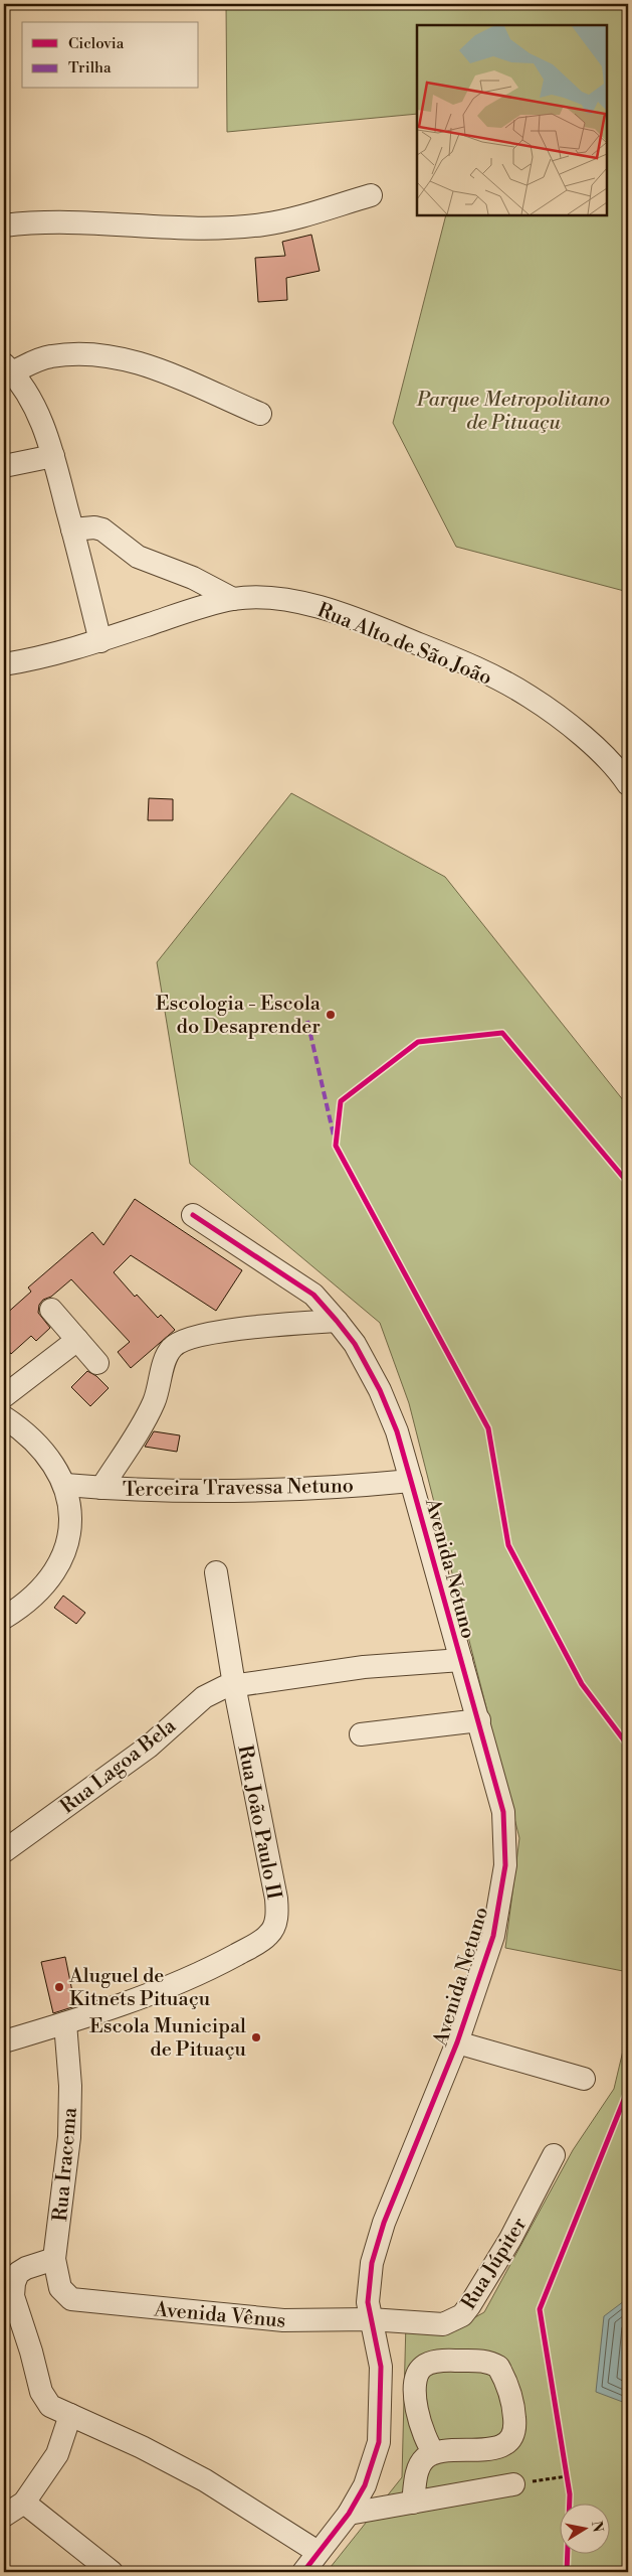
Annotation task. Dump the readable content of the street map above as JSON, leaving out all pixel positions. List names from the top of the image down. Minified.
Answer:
{"streets":{"street":["Rua Alto de São João","Terceira Travessa Netuno","Avenida Netuno","Rua Lagoa Bela","Rua João Paulo II","Rua Iracema","Rua Júpiter","Avenida Vênus"]},"crossings":[["Terceira Travessa Netuno","Avenida Netuno"],["Avenida Netuno","Rua Lagoa Bela"],["Avenida Netuno","Rua Júpiter"],["Avenida Netuno","Avenida Vênus"],["Rua Lagoa Bela","Rua João Paulo II"],["Rua João Paulo II","Rua Iracema"],["Rua Iracema","Avenida Vênus"],["Rua Júpiter","Avenida Vênus"]],"parks":["Parque Metropolitano de Pituaçu"],"places":["Escologia - Escola do Desaprender","Aluguel de Kitnets Pituaçu","Escola Municipal de Pituaçu"],"legend":["Ciclovia","Trilha"],"north":"right"}
